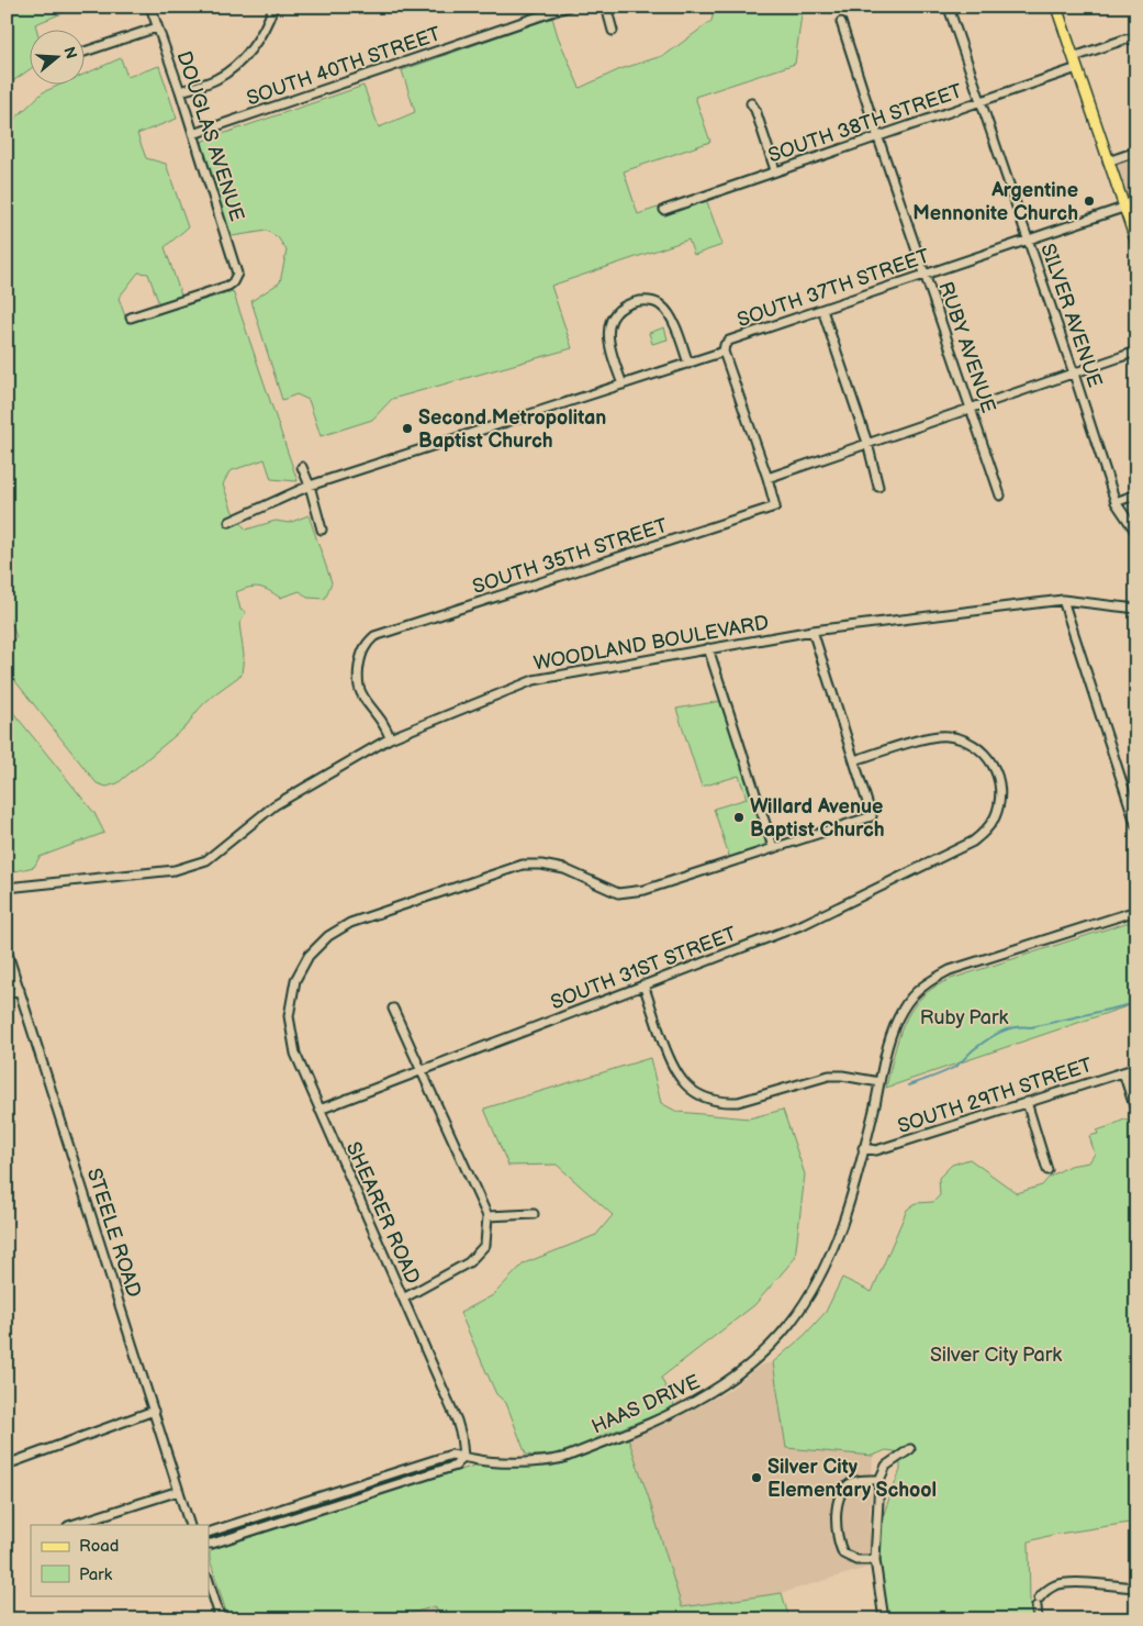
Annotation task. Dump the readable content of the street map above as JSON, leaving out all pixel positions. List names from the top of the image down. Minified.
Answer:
{"streets":{"street":["SOUTH 40TH STREET","SOUTH 38TH STREET","DOUGLAS AVENUE","SOUTH 37TH STREET","SILVER AVENUE","RUBY AVENUE","SOUTH 35TH STREET","WOODLAND BOULEVARD","SOUTH 31ST STREET","SOUTH 29TH STREET","SHEARER ROAD","STEELE ROAD","HAAS DRIVE"]},"crossings":[["SOUTH 40TH STREET","DOUGLAS AVENUE"],["SOUTH 38TH STREET","SILVER AVENUE"],["SOUTH 38TH STREET","RUBY AVENUE"],["SOUTH 37TH STREET","SILVER AVENUE"],["SOUTH 37TH STREET","RUBY AVENUE"],["SOUTH 35TH STREET","WOODLAND BOULEVARD"],["SOUTH 31ST STREET","SHEARER ROAD"],["SOUTH 29TH STREET","HAAS DRIVE"],["SHEARER ROAD","HAAS DRIVE"]],"parks":["Ruby Park","Silver City Park"],"places":["Argentine Mennonite Church","Second Metropolitan Baptist Church","Willard Avenue Baptist Church","Silver City Elementary School"],"legend":["Road","Park"],"north":"right"}
